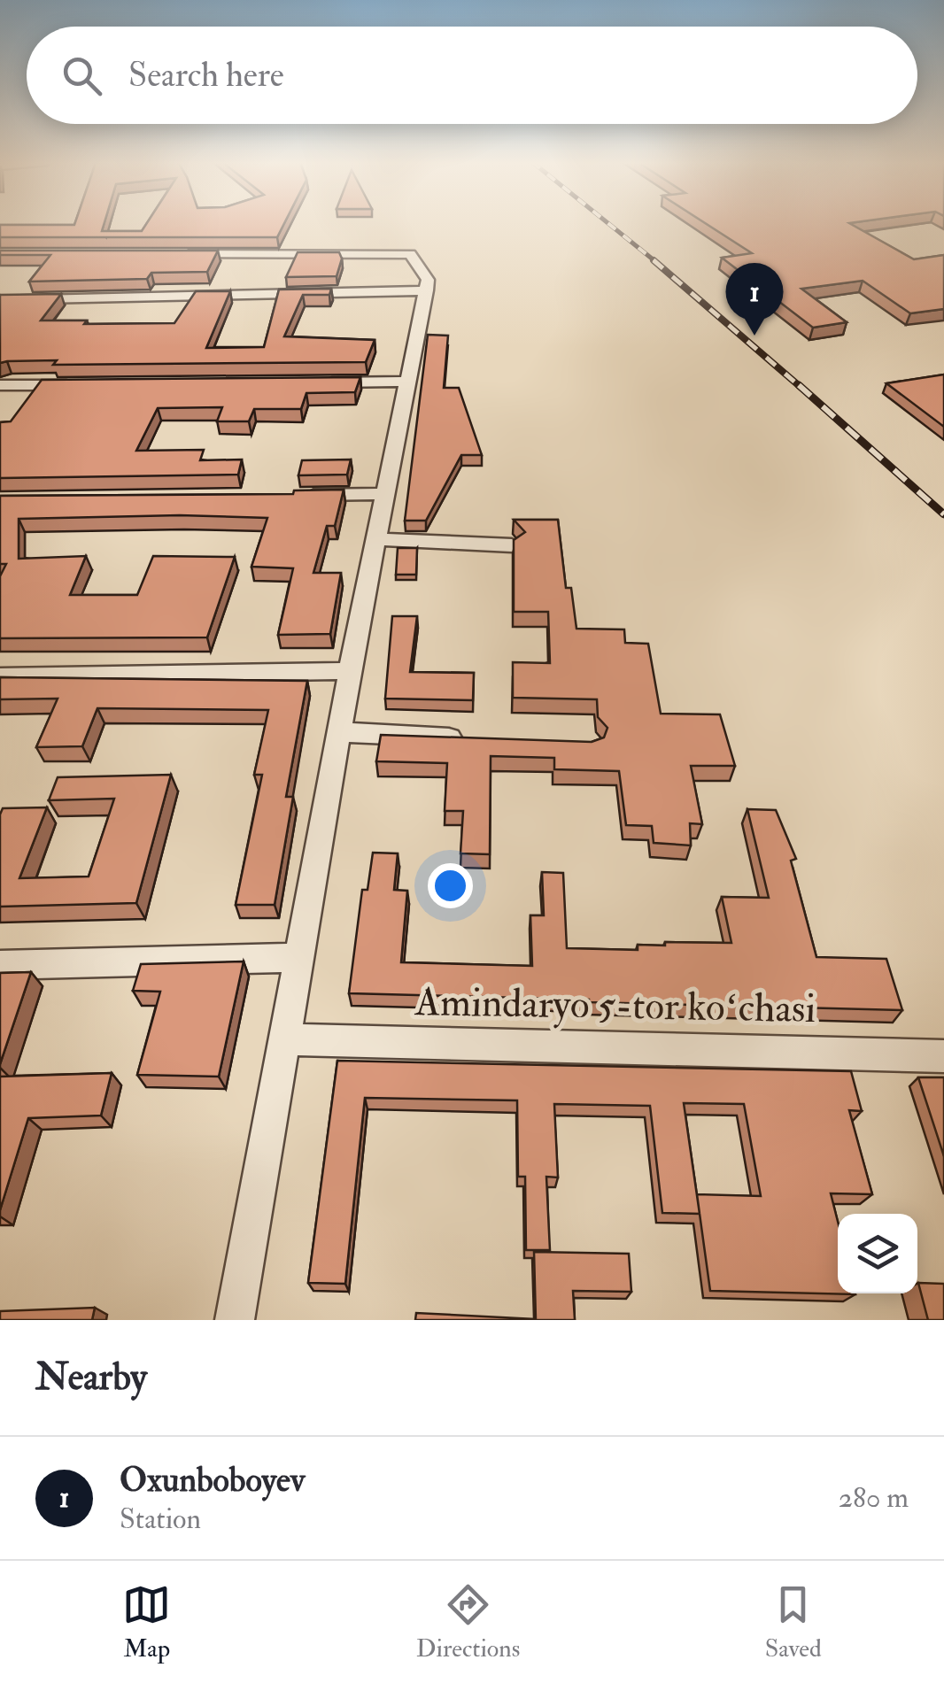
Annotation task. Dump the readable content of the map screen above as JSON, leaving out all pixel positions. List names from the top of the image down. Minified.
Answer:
{"streets":{"street":["Amindaryo 5-tor koʻchasi"]},"page":{"search":"Search here","pins":"1","heading":"Nearby","list":[{"mark":"1","name":"Oxunboboyev","note":"Station","value":"280 m"}],"nav":["Map","Directions","Saved"]}}
